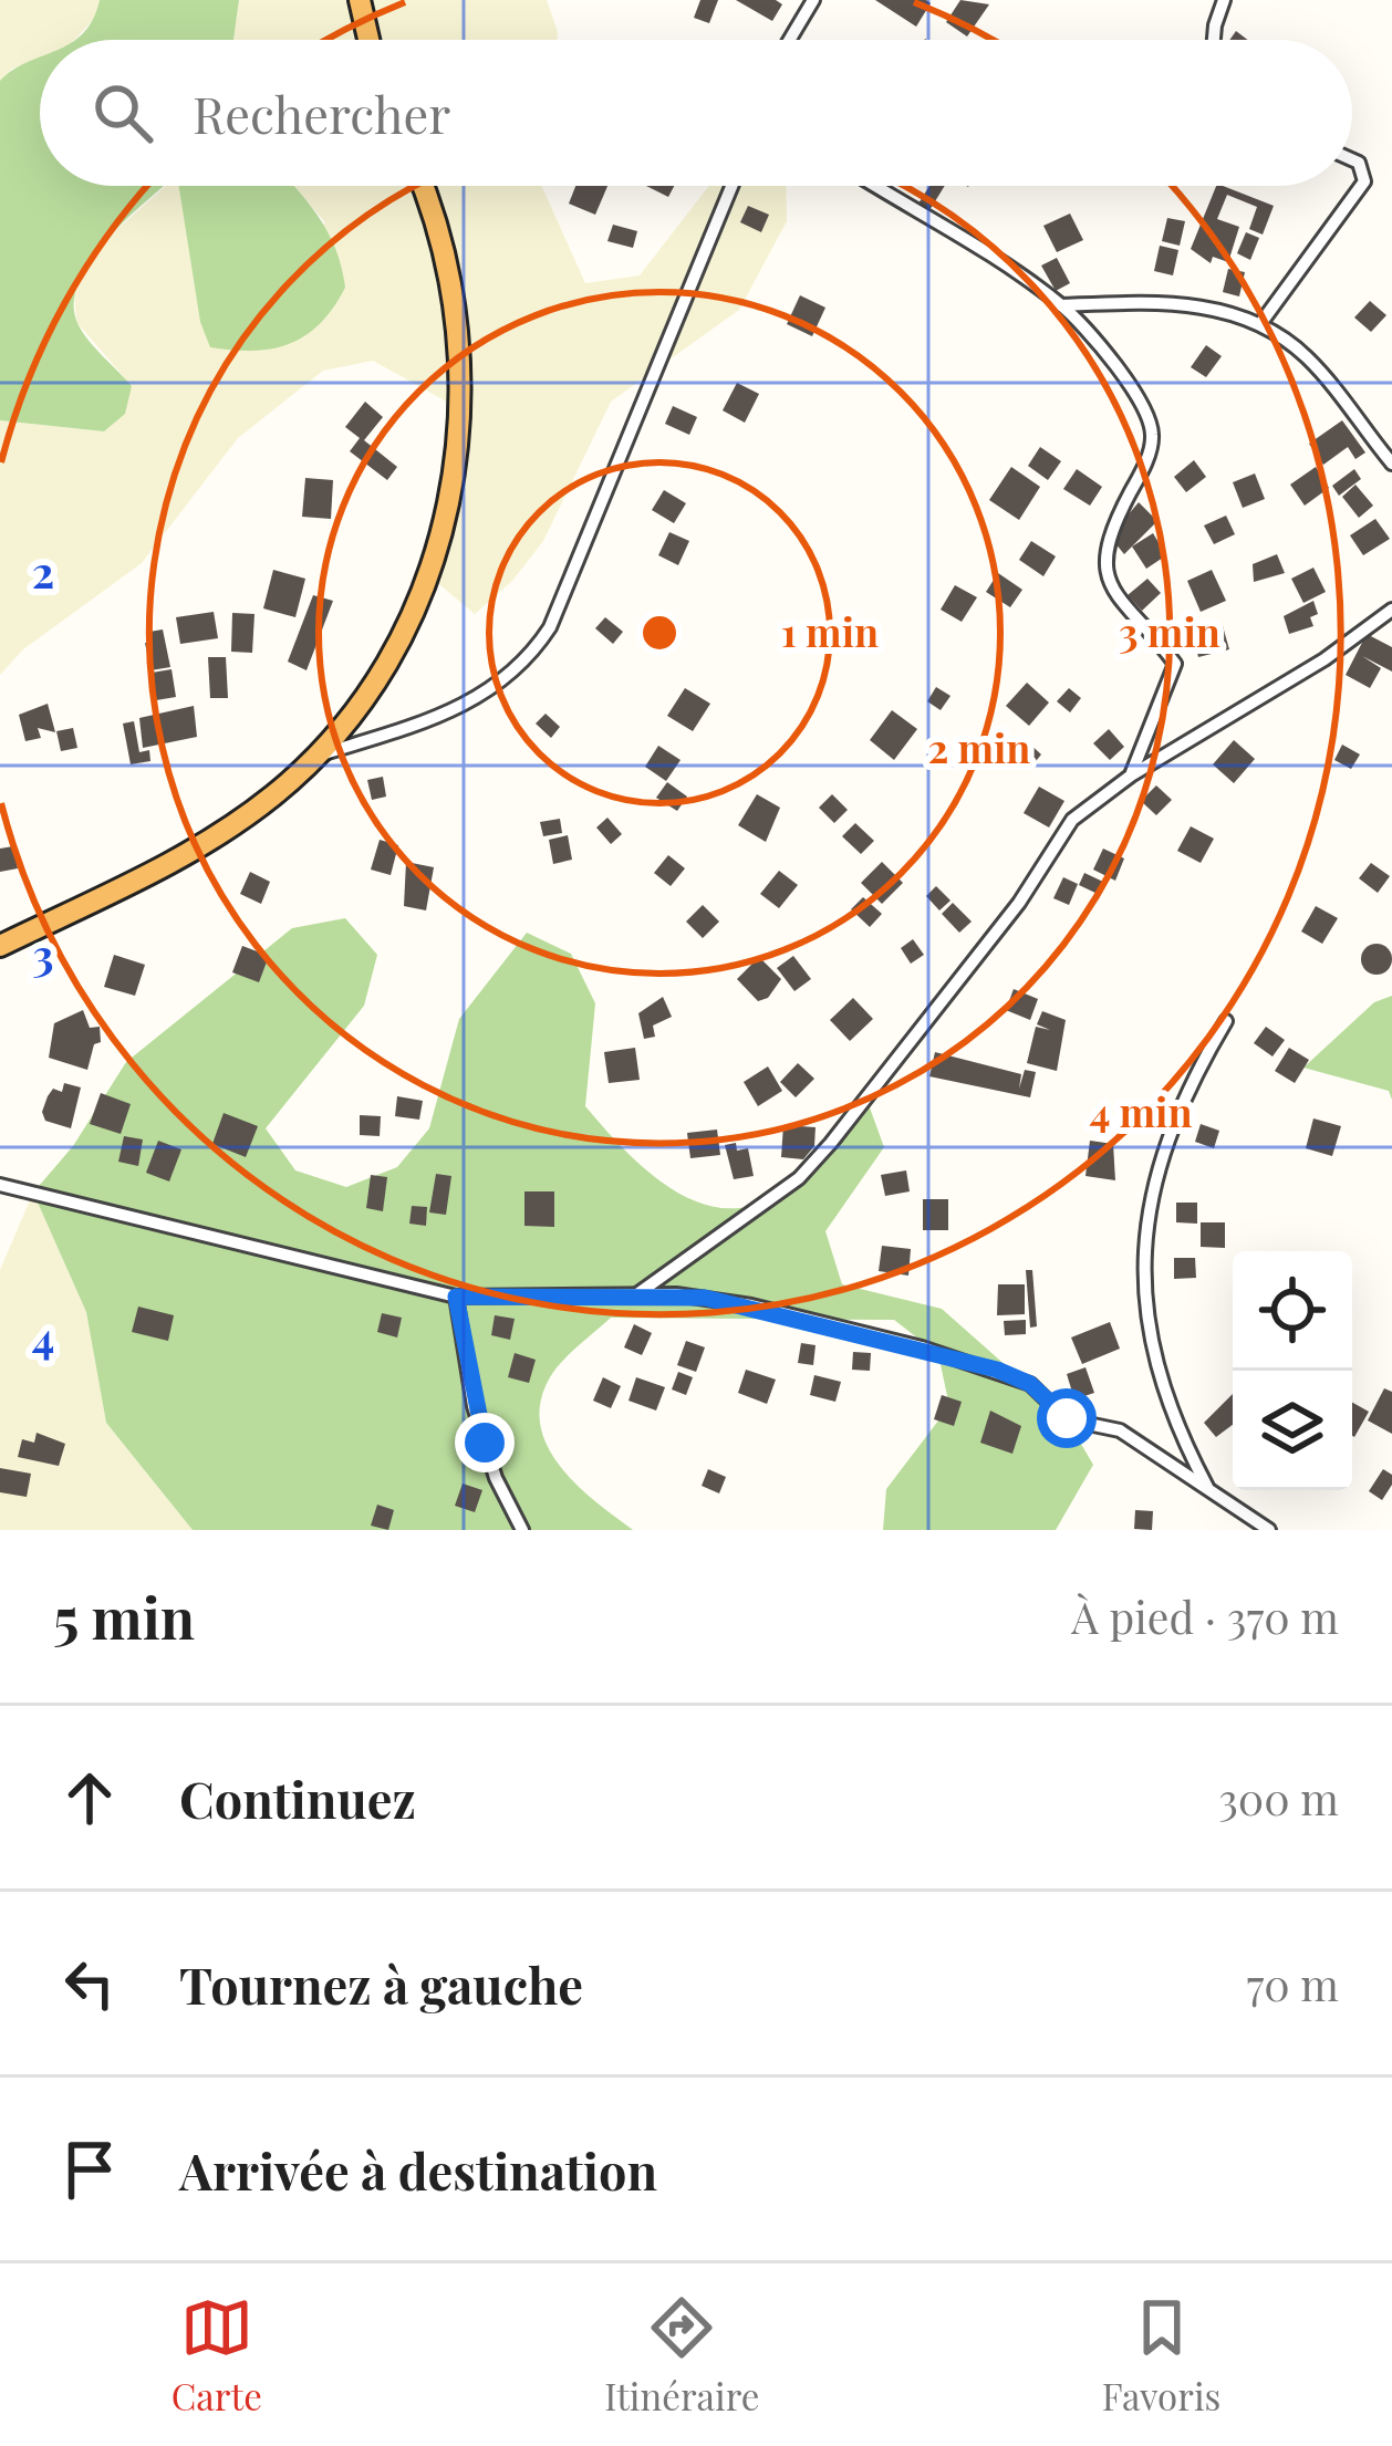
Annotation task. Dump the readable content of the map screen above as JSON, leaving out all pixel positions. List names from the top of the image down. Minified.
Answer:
{"page":{"search":"Rechercher","heading":["5 min","À pied · 370 m"],"list":[["Continuez","300 m"],["Tournez à gauche","70 m"],"Arrivée à destination"],"nav":["Carte","Itinéraire","Favoris"]},"grid":{"rows":["2","3","4"]},"rings":["1 min","3 min","2 min","4 min"]}
